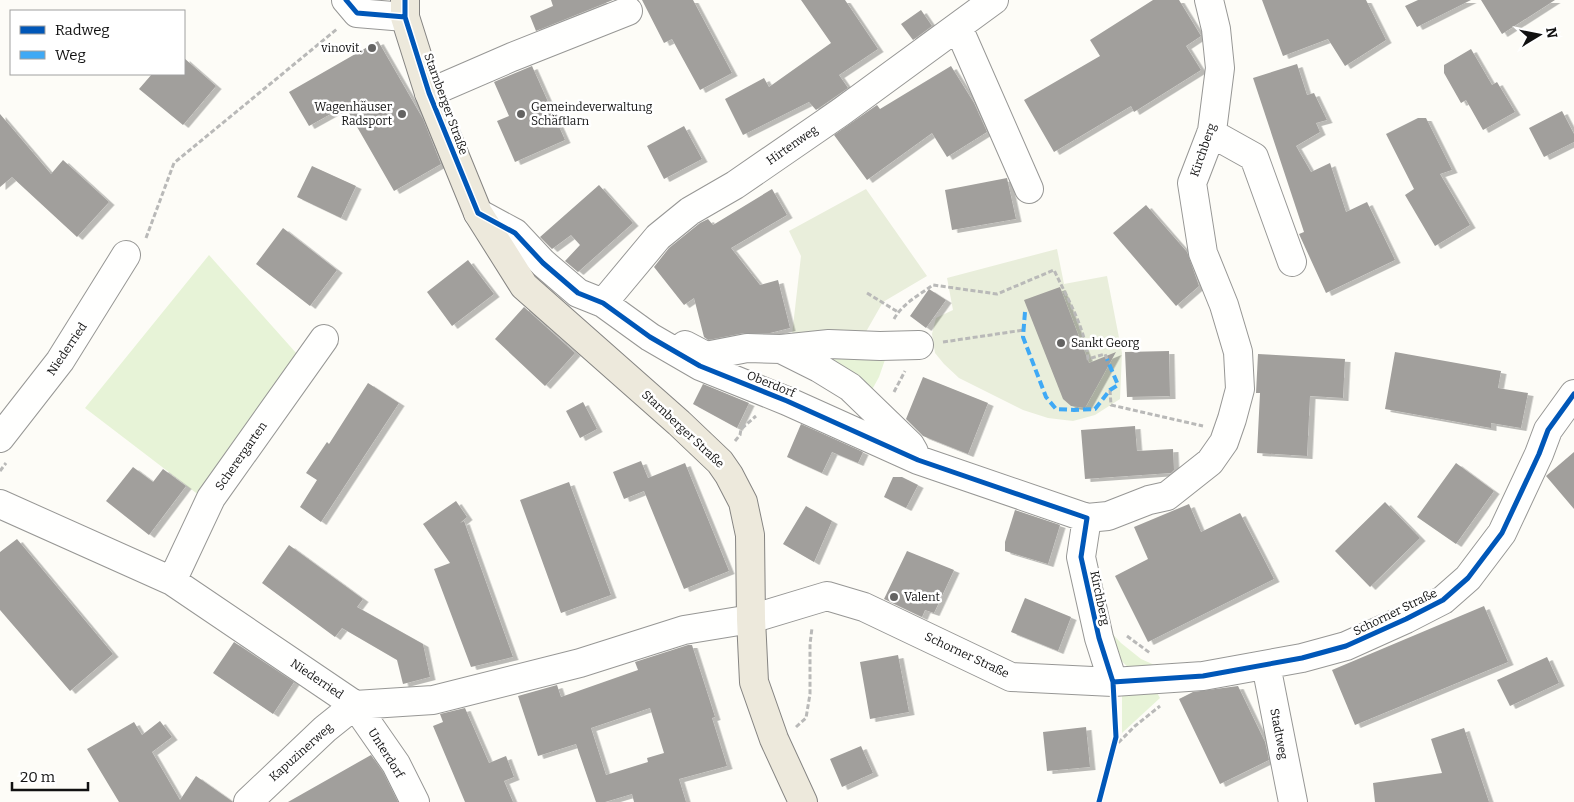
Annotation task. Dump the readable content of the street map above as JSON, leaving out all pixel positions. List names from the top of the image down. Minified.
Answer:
{"streets":{"main road":["Starnberger Straße"],"street":["Hirtenweg","Kirchberg","Niederried","Oberdorf","Scherergarten","Schorner Straße","Stadtweg","Kapuzinerweg","Unterdorf"]},"crossings":[["Starnberger Straße","Niederried"],["Starnberger Straße","Oberdorf"],["Hirtenweg","Oberdorf"],["Kirchberg","Oberdorf"],["Kirchberg","Schorner Straße"],["Niederried","Scherergarten"],["Niederried","Kapuzinerweg"],["Niederried","Unterdorf"],["Schorner Straße","Stadtweg"],["Kapuzinerweg","Unterdorf"]],"places":["vinovit.","Wagenhäuser Radsport","Gemeindeverwaltung Schäftlarn","Sankt Georg","Valent"],"legend":["Radweg","Weg"],"scale_bar":"20 m","north":"right"}
